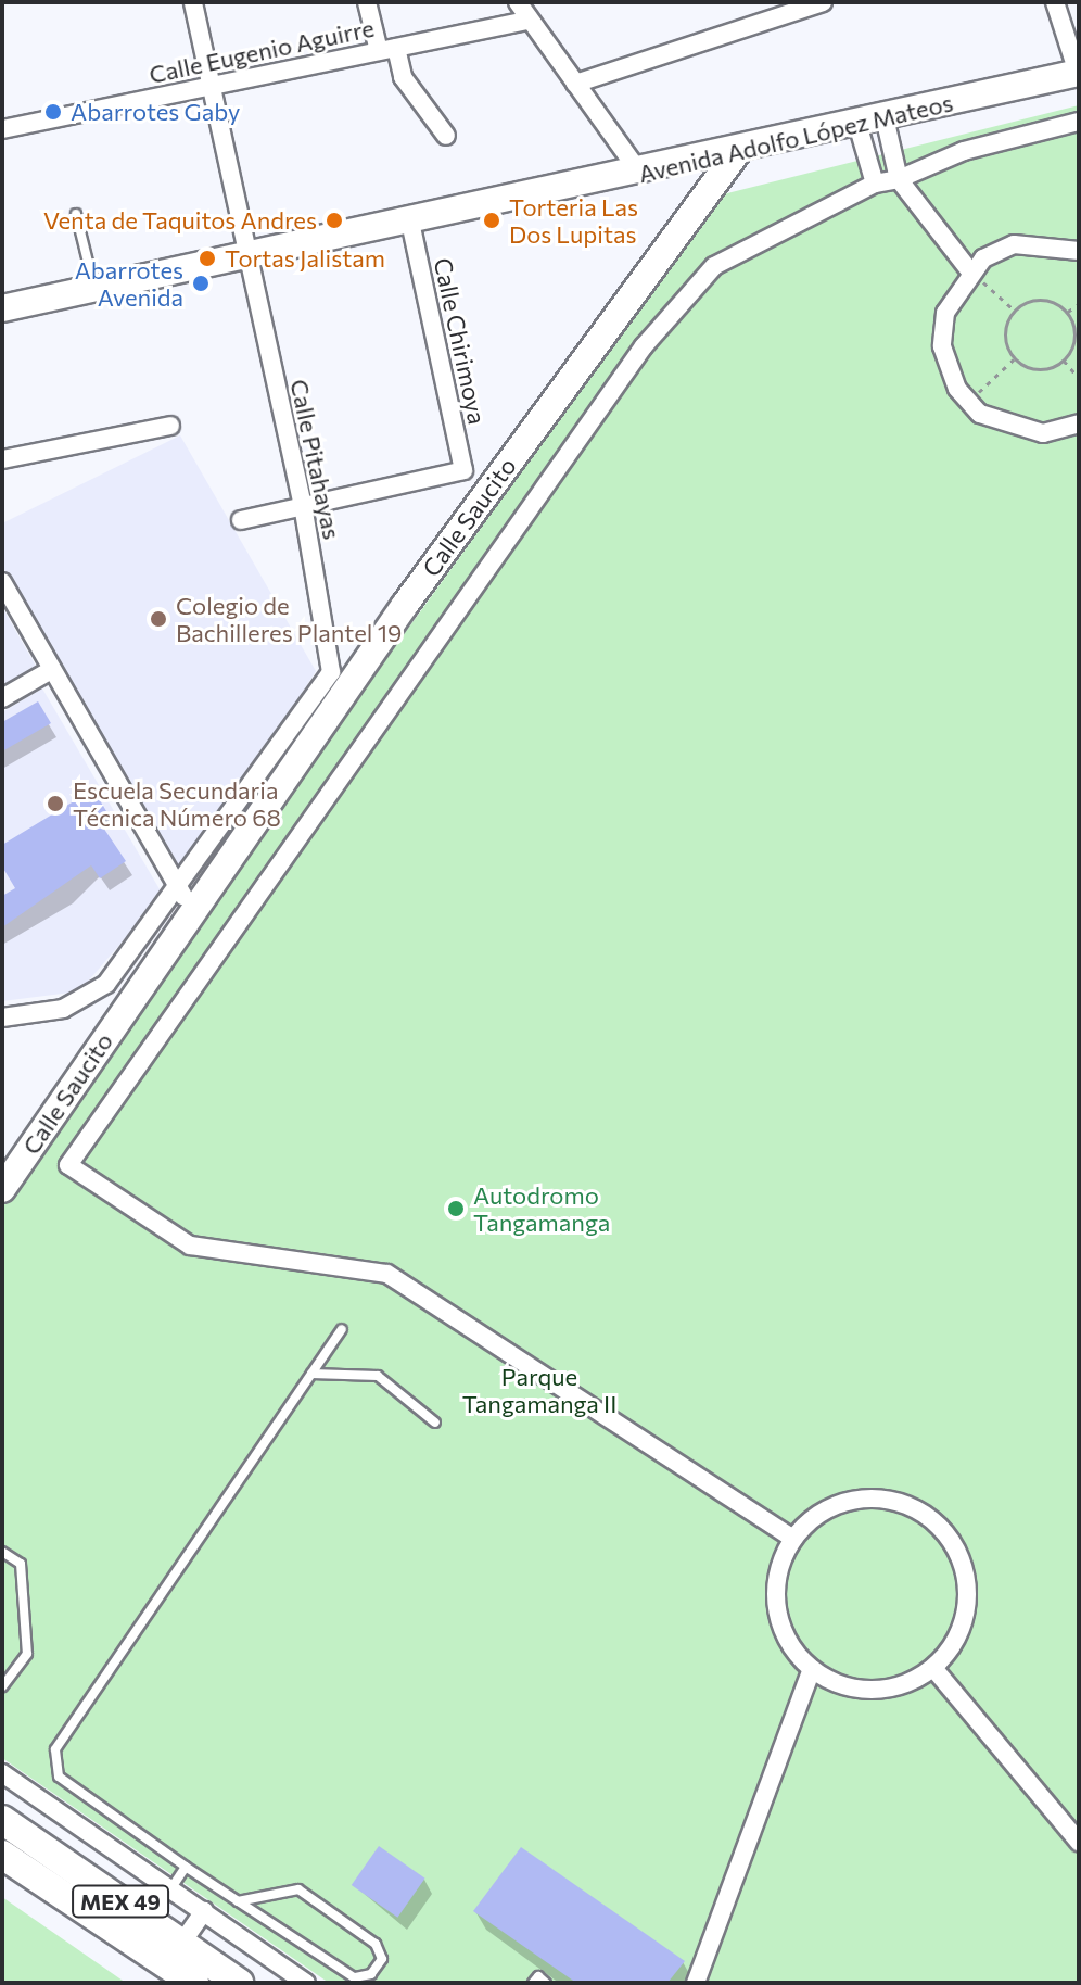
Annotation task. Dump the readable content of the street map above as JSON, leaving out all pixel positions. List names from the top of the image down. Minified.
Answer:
{"streets":{"main road":["MEX 49"],"street":["Calle Eugenio Aguirre","Avenida Adolfo López Mateos","Calle Chirimoya","Calle Pitahayas","Calle Saucito"]},"crossings":[["Calle Eugenio Aguirre","Calle Pitahayas"],["Avenida Adolfo López Mateos","Calle Chirimoya"],["Avenida Adolfo López Mateos","Calle Pitahayas"],["Avenida Adolfo López Mateos","Calle Saucito"],["Calle Chirimoya","Calle Pitahayas"],["Calle Pitahayas","Calle Saucito"]],"parks":["Parque Tangamanga II"],"places":["Abarrotes Gaby","Venta de Taquitos Andres","Torteria Las Dos Lupitas","Tortas Jalistam","Abarrotes Avenida","Colegio de Bachilleres Plantel 19","Escuela Secundaria Técnica Número 68","Autodromo Tangamanga"]}
